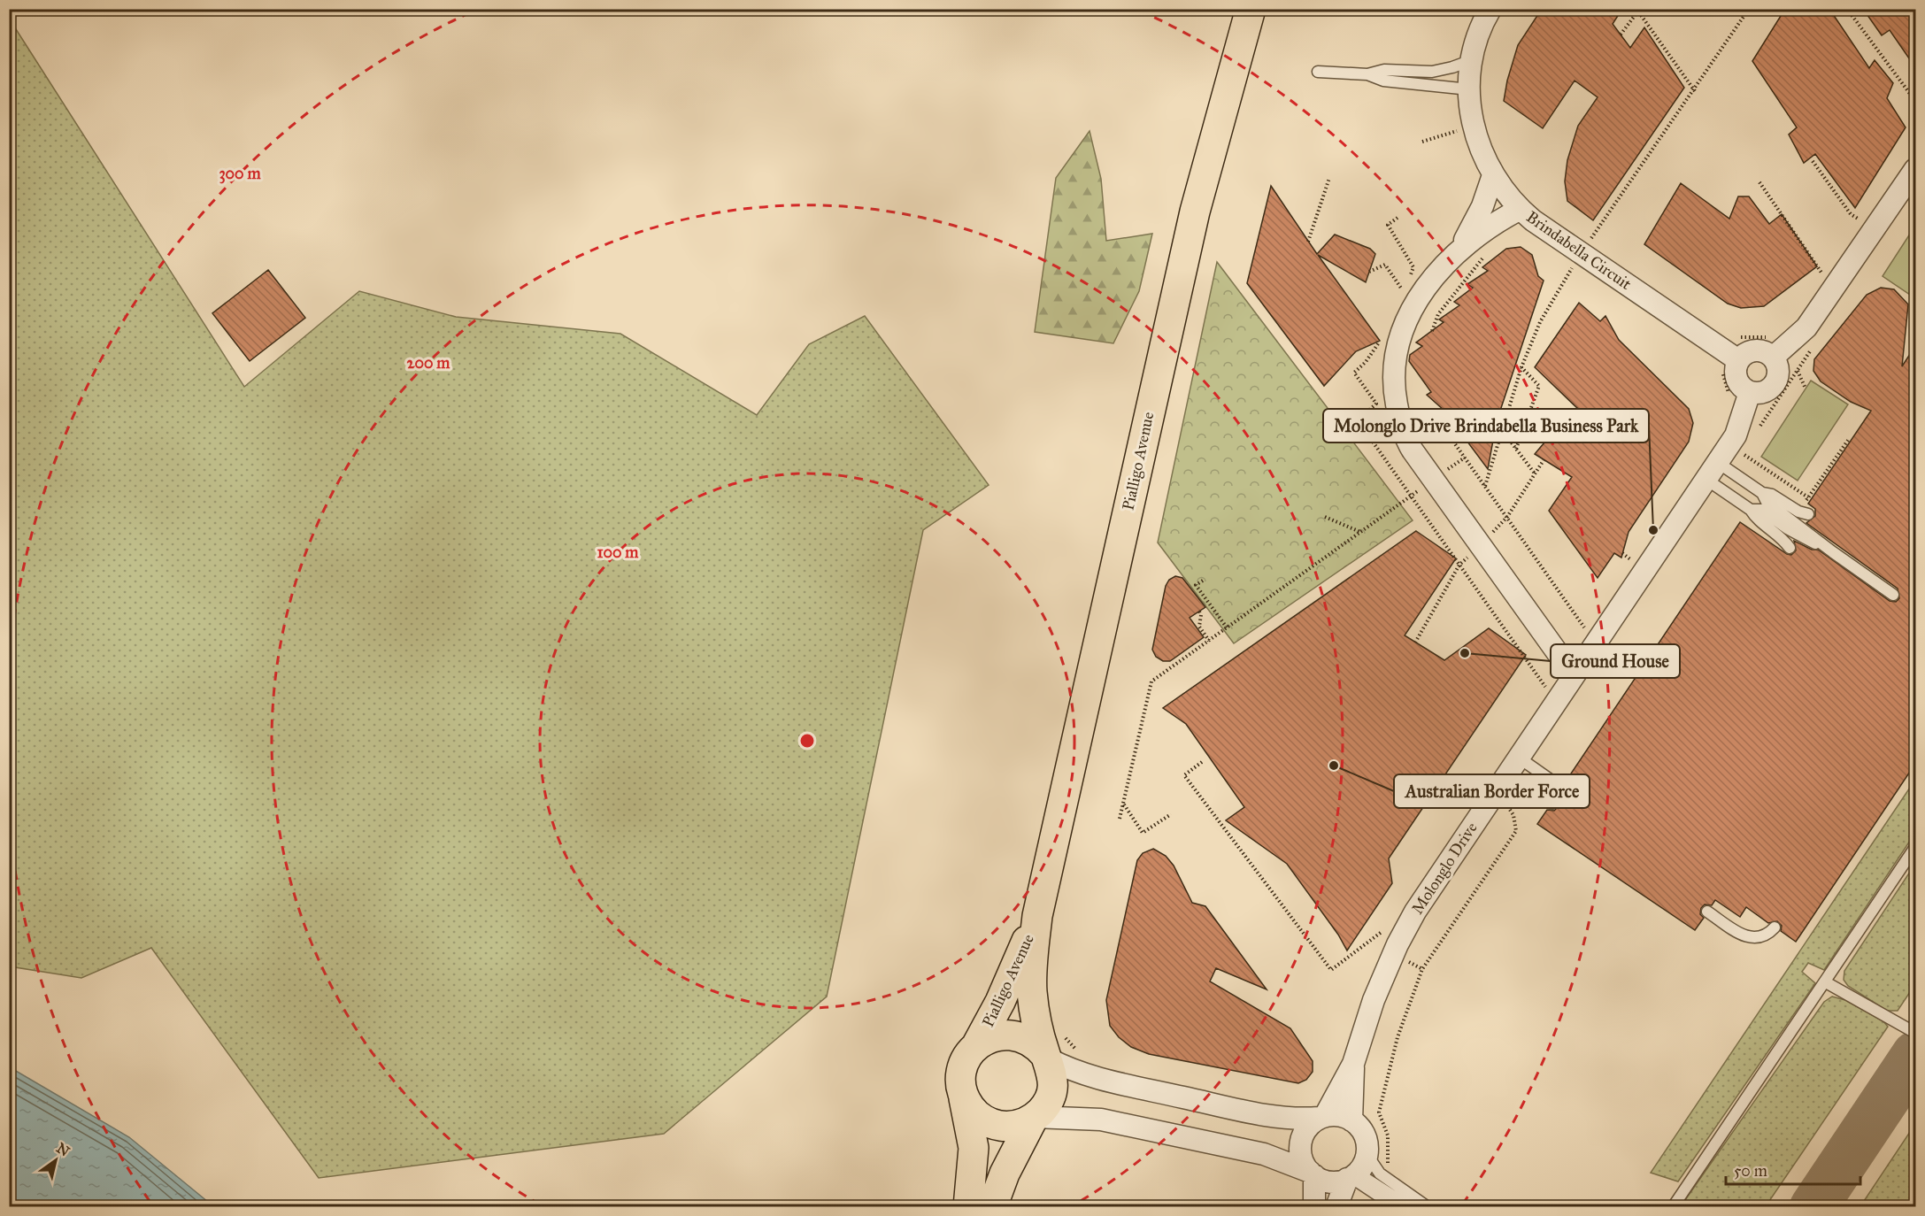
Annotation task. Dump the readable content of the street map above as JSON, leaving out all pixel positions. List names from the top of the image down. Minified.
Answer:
{"streets":{"main road":["Pialligo Avenue"],"street":["Brindabella Circuit","Molonglo Drive"]},"crossings":[["Brindabella Circuit","Molonglo Drive"]],"places":["Molonglo Drive Brindabella Business Park","Ground House","Australian Border Force"],"scale_bar":"50 m","north":"top right","rings":["300 m","200 m","100 m"]}
